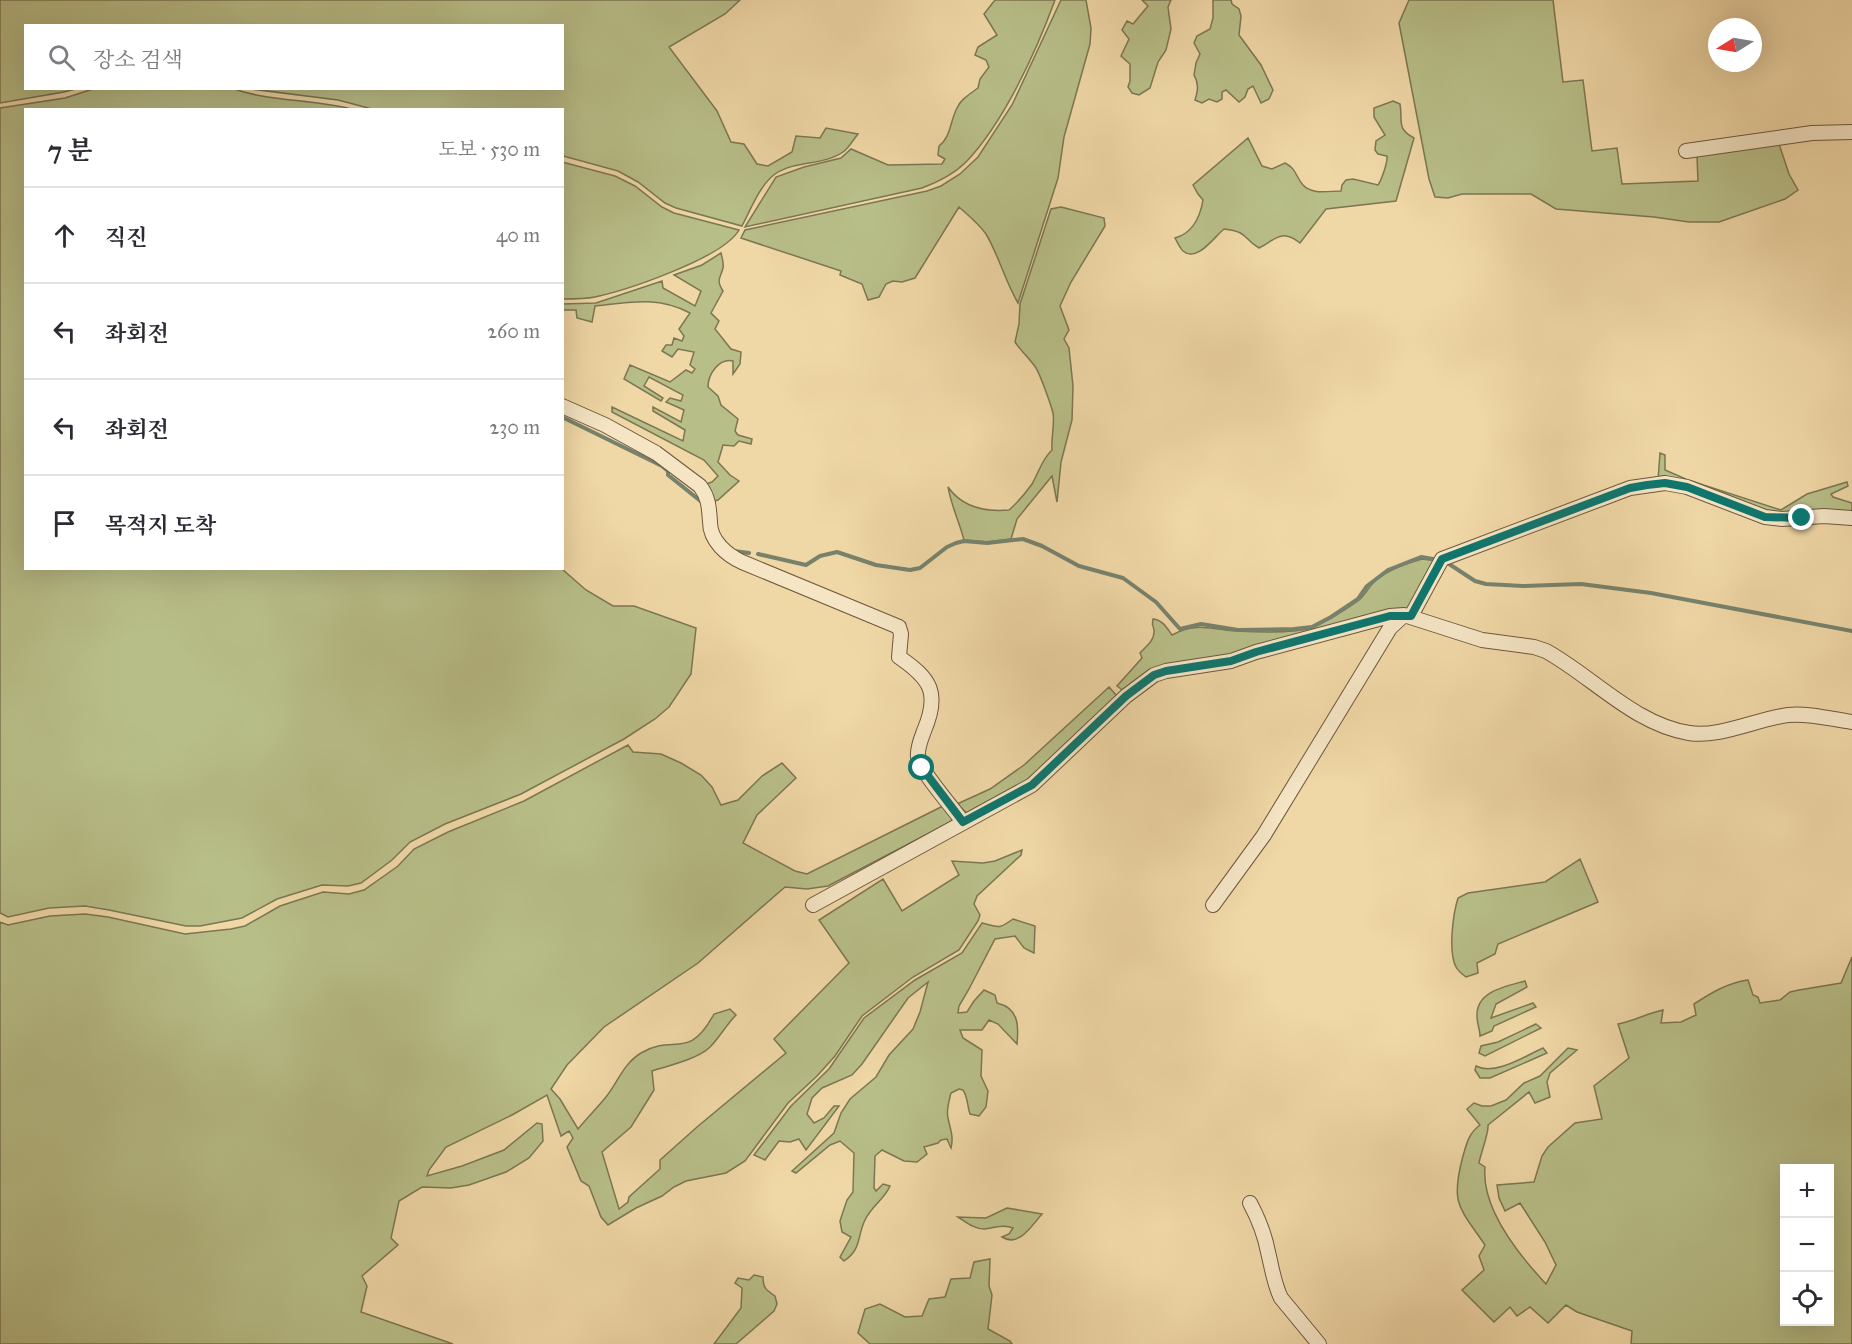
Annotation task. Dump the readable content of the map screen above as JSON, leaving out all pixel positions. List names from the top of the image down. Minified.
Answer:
{"north":"left","page":{"search":"장소 검색","heading":["7 분","도보 · 530 m"],"list":[["직진","40 m"],["좌회전","260 m"],["좌회전","230 m"],"목적지 도착"],"map_buttons":["+","−"]}}
